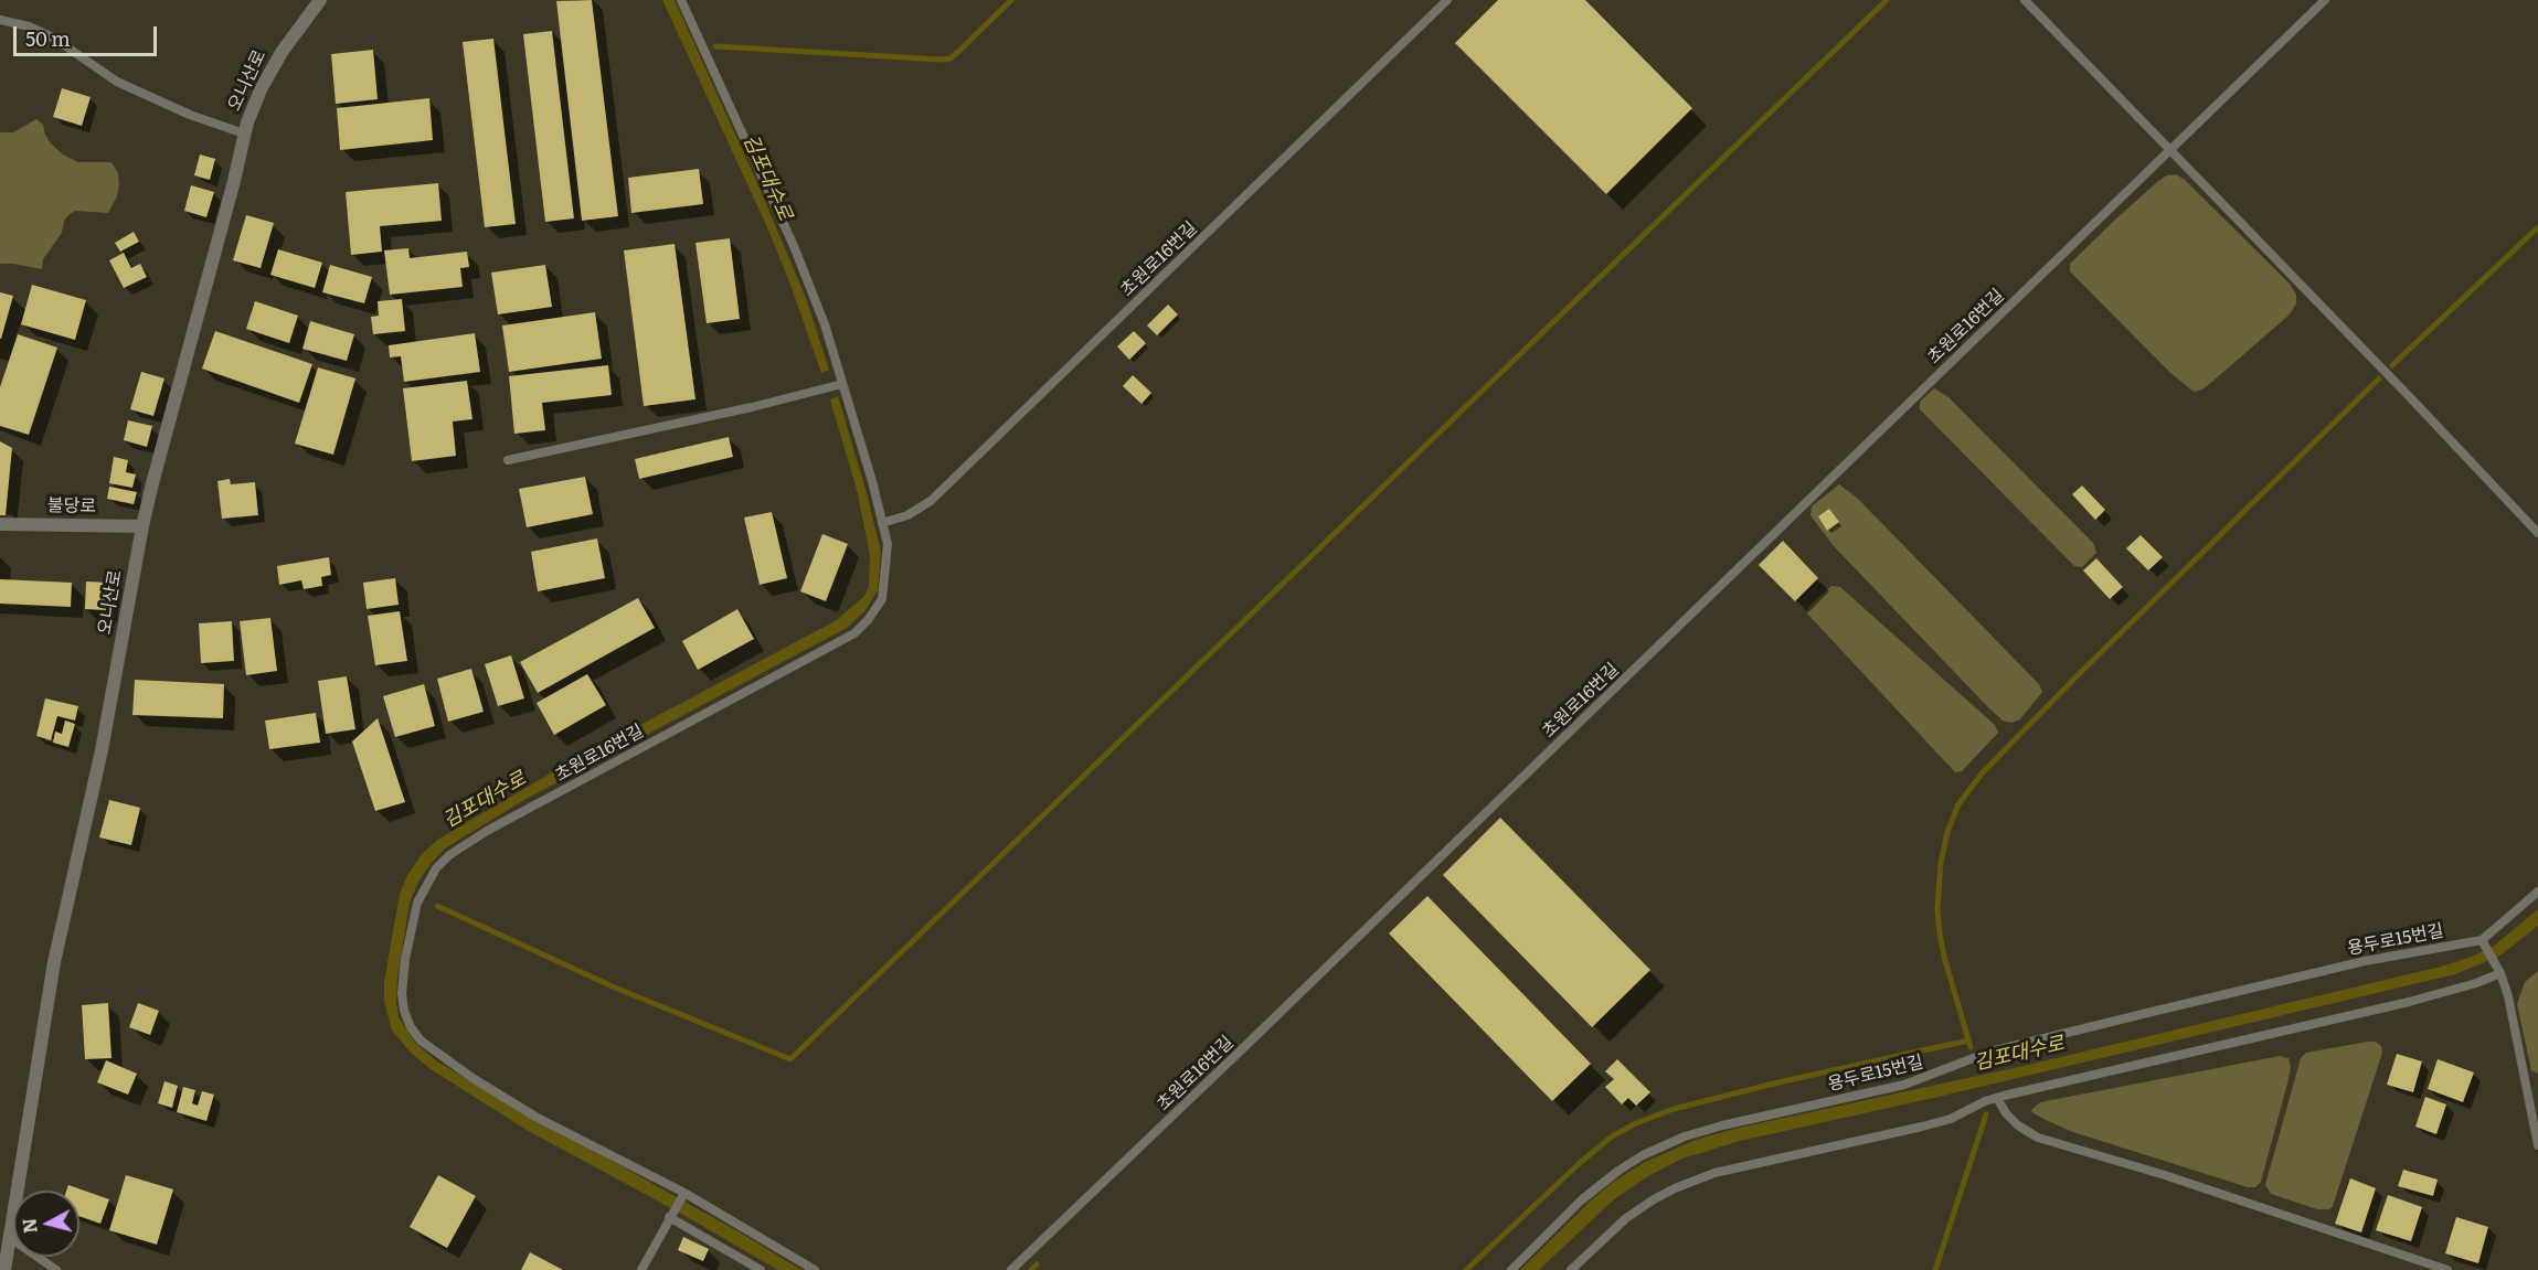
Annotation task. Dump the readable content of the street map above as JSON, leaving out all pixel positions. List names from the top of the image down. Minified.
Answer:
{"streets":{"street":["오니산로","불당로"],"lane":["초원로16번길","용두로15번길"]},"crossings":[["오니산로","불당로"]],"water":["김포대수로"],"scale_bar":"50 m","north":"left"}
